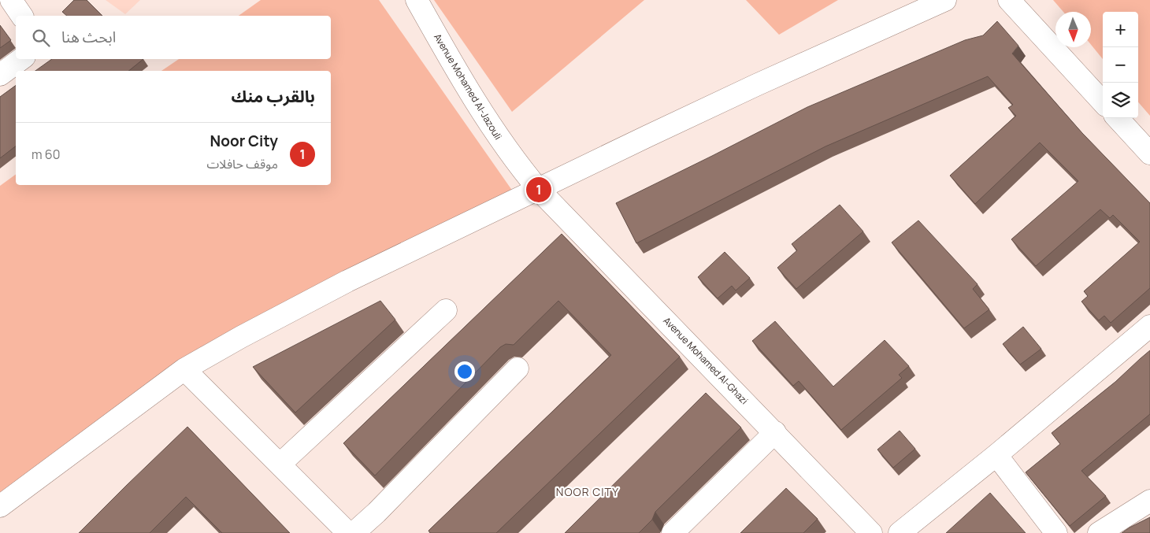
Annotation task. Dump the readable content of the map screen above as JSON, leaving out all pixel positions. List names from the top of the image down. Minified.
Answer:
{"streets":{"street":["Avenue Mohamed Al-Jazouli","Avenue Mohamed Al-Ghazi"]},"crossings":[["Avenue Mohamed Al-Jazouli","Avenue Mohamed Al-Ghazi"]],"districts":["NOOR CITY"],"north":"bottom","page":{"map_buttons":["+","−"],"search":"ابحث هنا","heading":"بالقرب منك","list":[{"mark":"1","name":"Noor City","note":"موقف حافلات","value":"60 m"}],"pins":"1"}}
